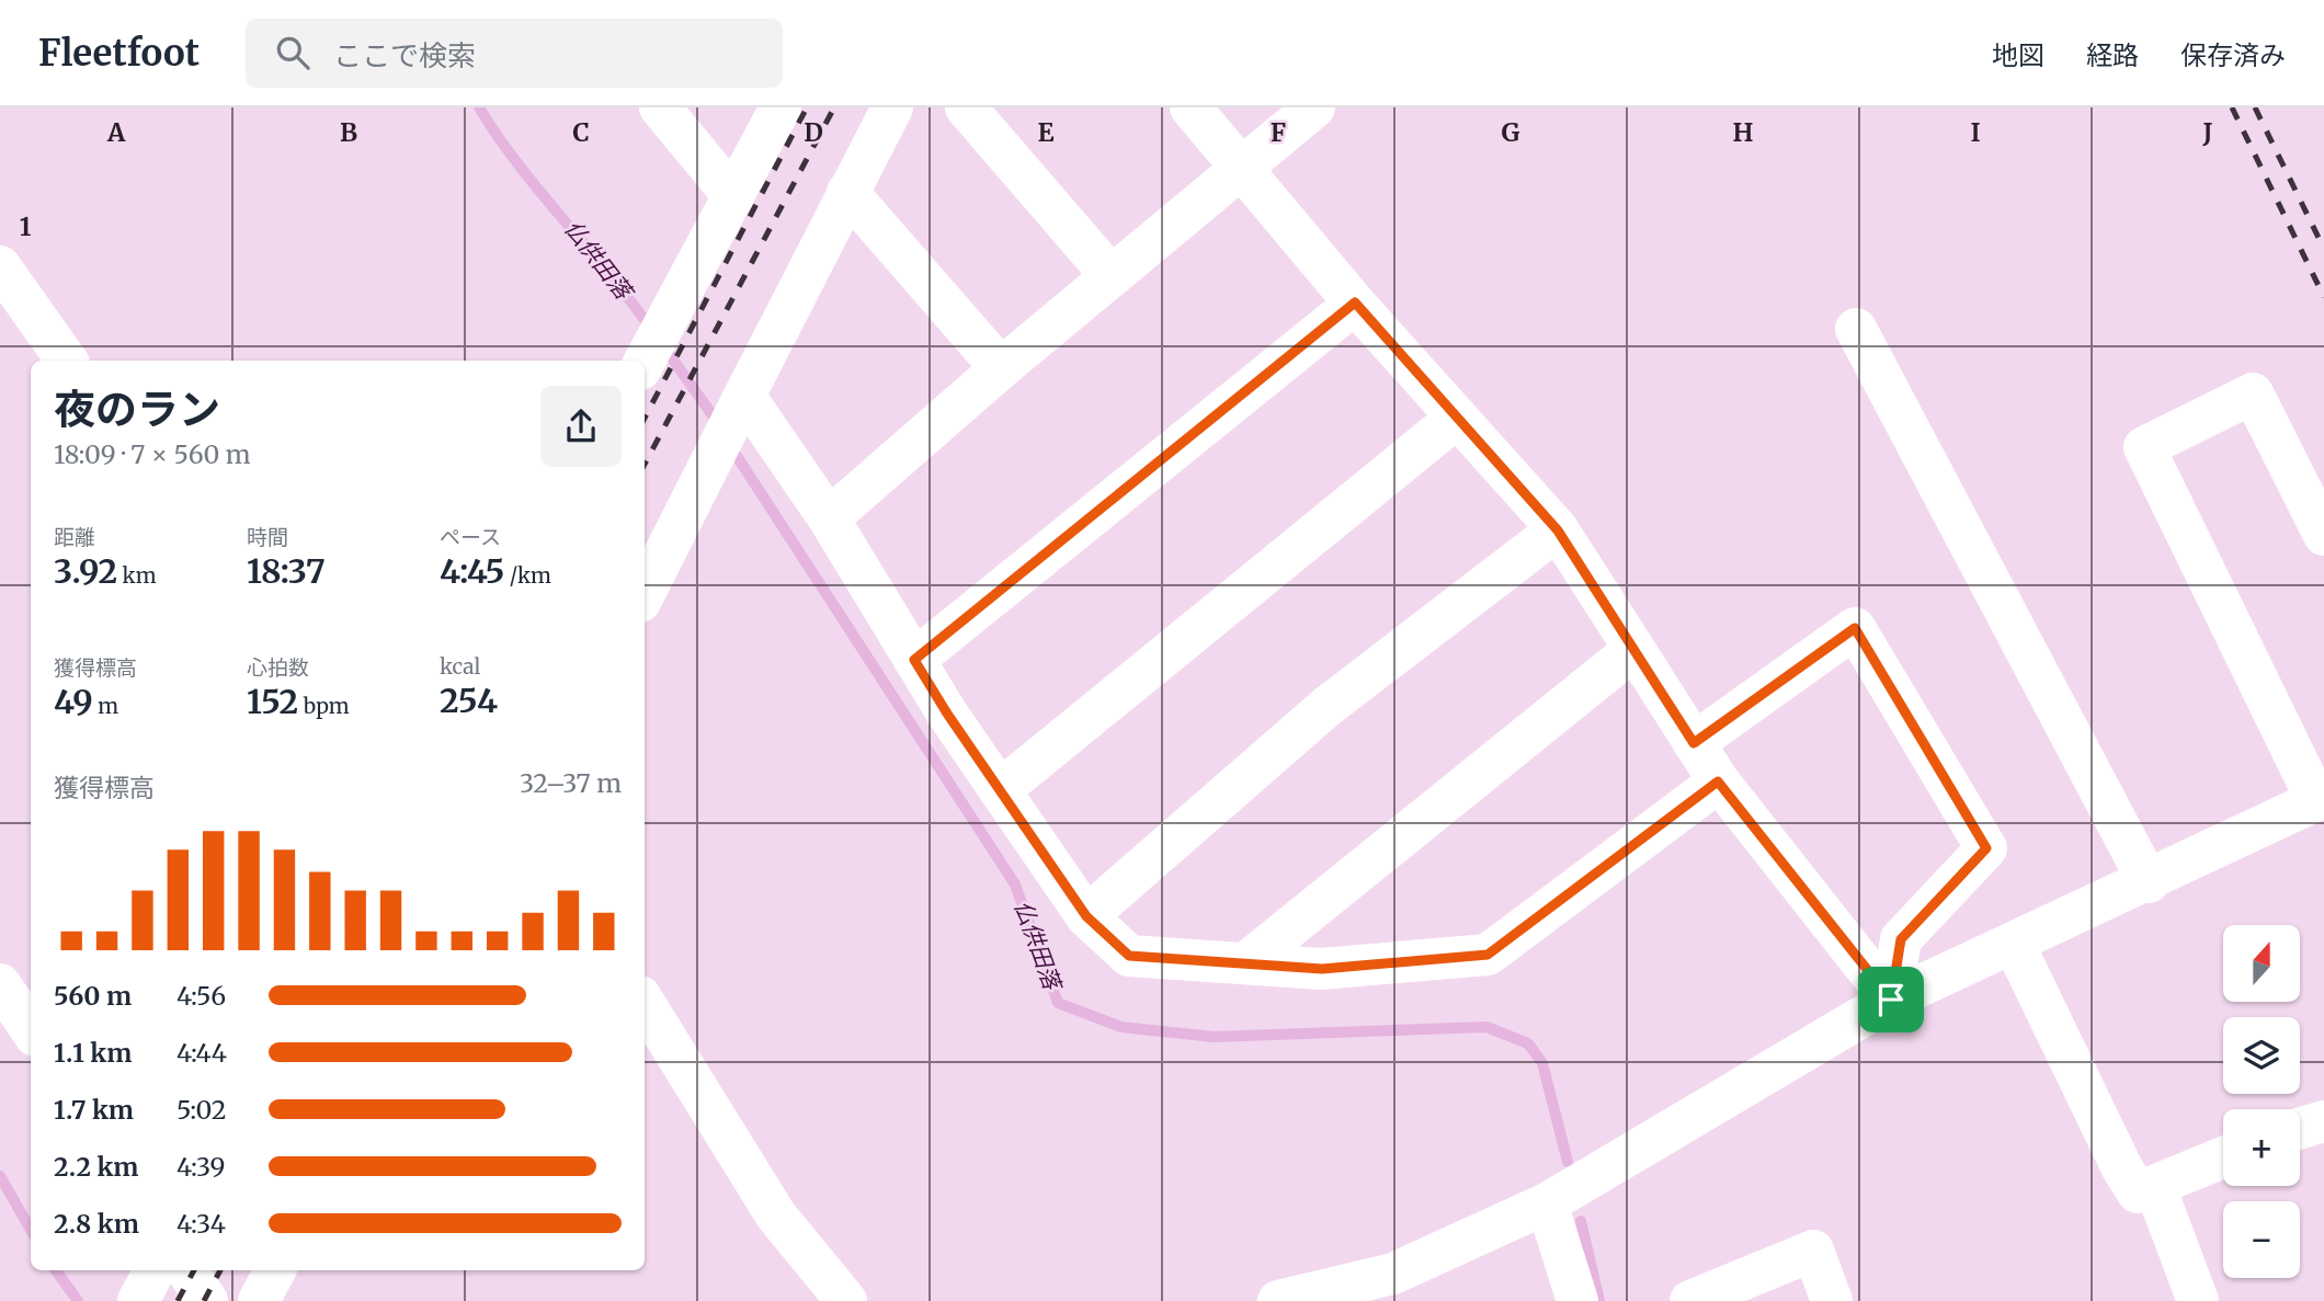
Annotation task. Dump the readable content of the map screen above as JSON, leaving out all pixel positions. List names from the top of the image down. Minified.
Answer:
{"water":["仏供田落"],"north":"top","page":{"header":"Fleetfoot","search":"ここで検索","nav":["地図","経路","保存済み"],"heading":["夜のラン","18:09 · 7 × 560 m"],"stats":[["距離","3.92 km"],["時間","18:37"],["ペース","4:45 /km"],["獲得標高","49 m"],["心拍数","152 bpm"],["kcal","254"]],"chart":["獲得標高","32–37 m"],"map_buttons":["+","−"],"list":[{"name":"560 m","note":"4:56"},{"name":"1.1 km","note":"4:44"},{"name":"1.7 km","note":"5:02"},{"name":"2.2 km","note":"4:39"},{"name":"2.8 km","note":"4:34"}]},"grid":{"columns":["A","B","C","D","E","F","G","H","I","J"],"rows":["1"]}}
